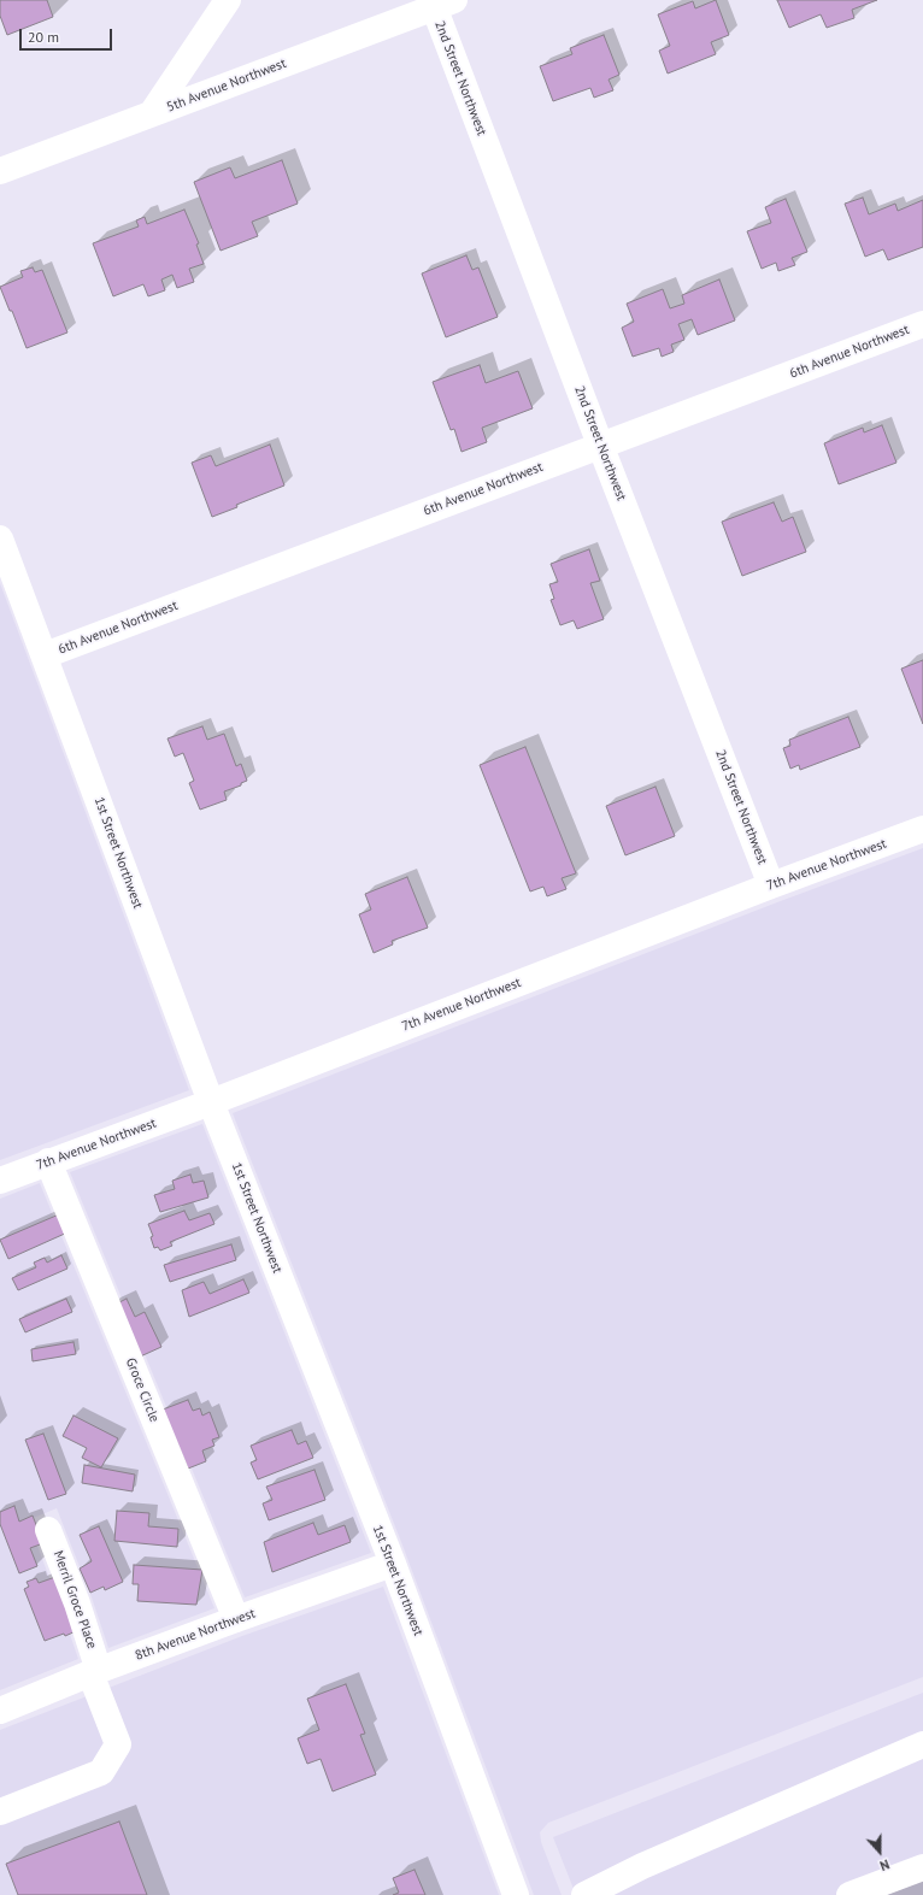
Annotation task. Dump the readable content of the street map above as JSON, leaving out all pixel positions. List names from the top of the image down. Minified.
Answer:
{"streets":{"street":["2nd Street Northwest","5th Avenue Northwest","6th Avenue Northwest","1st Street Northwest","7th Avenue Northwest","Groce Circle","Merril Groce Place","8th Avenue Northwest"]},"crossings":[["2nd Street Northwest","5th Avenue Northwest"],["2nd Street Northwest","6th Avenue Northwest"],["2nd Street Northwest","7th Avenue Northwest"],["6th Avenue Northwest","1st Street Northwest"],["1st Street Northwest","7th Avenue Northwest"],["1st Street Northwest","8th Avenue Northwest"],["7th Avenue Northwest","Groce Circle"],["Groce Circle","8th Avenue Northwest"],["Merril Groce Place","8th Avenue Northwest"]],"scale_bar":"20 m","north":"bottom"}
